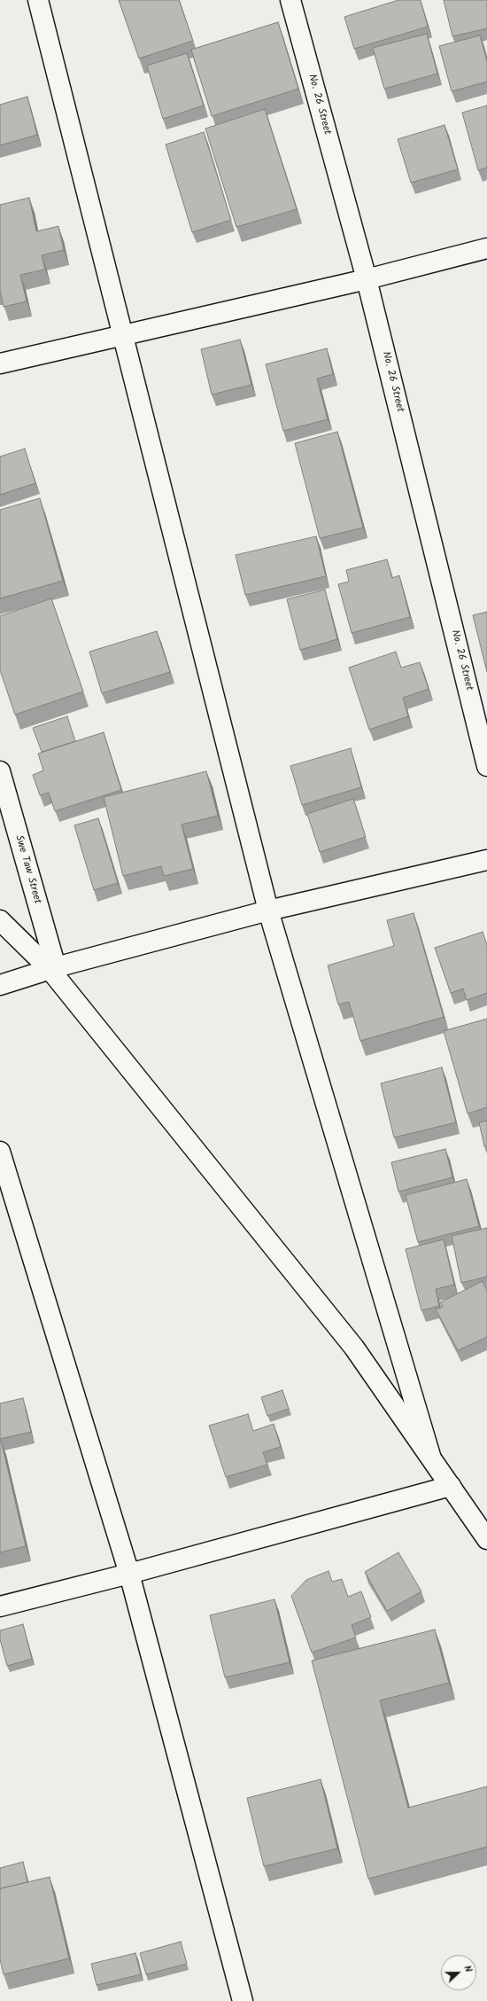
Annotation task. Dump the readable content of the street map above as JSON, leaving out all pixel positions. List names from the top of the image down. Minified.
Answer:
{"streets":{"street":["No. 26 Street","Swe Taw Street"]},"north":"right"}
